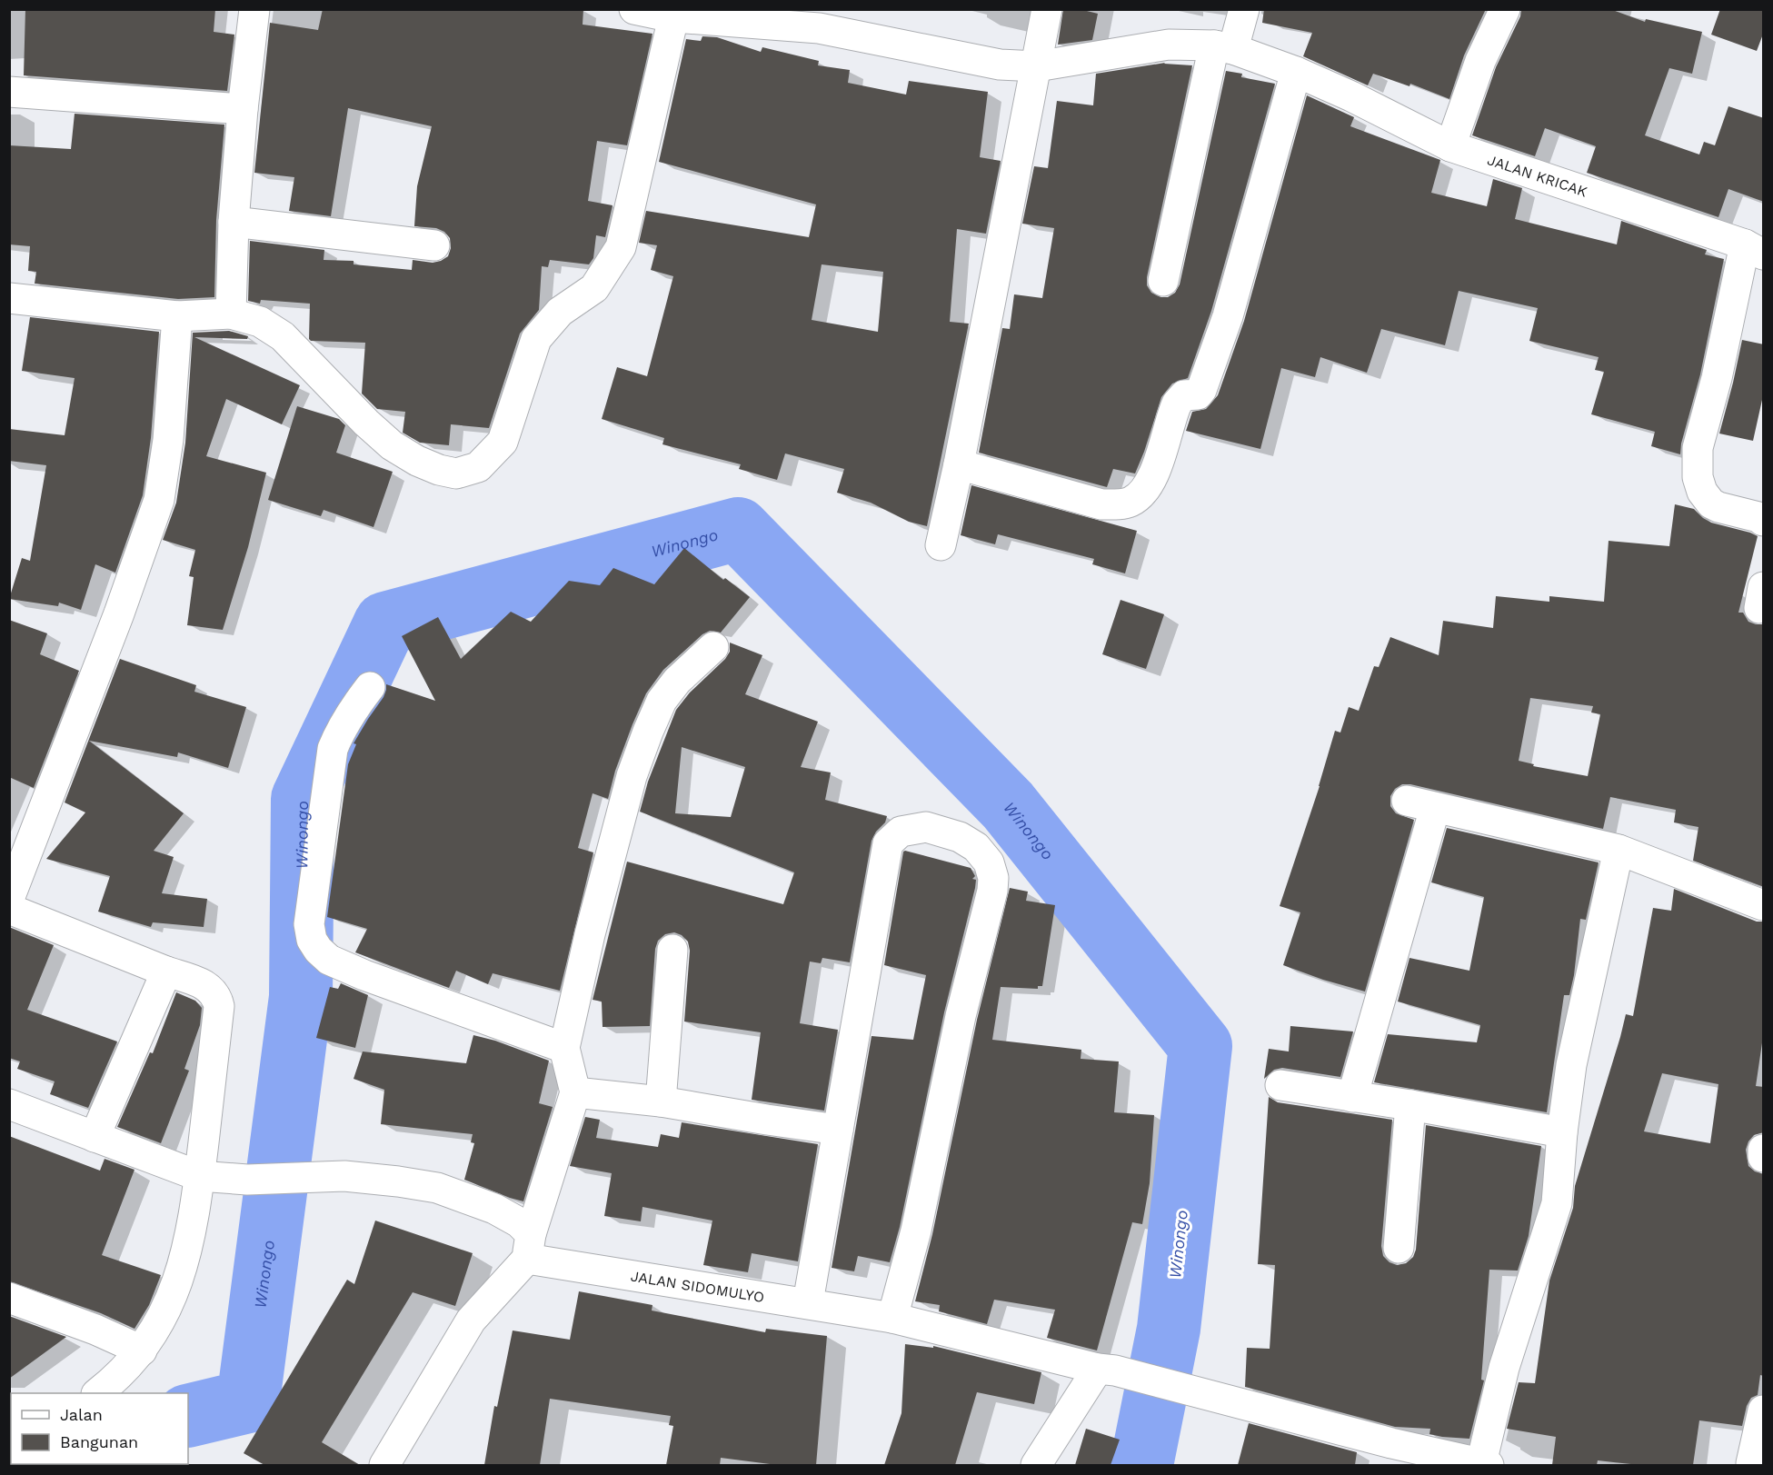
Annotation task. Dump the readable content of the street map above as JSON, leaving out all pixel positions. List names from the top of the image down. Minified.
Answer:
{"streets":{"street":["JALAN KRICAK","JALAN SIDOMULYO"]},"water":["Winongo"],"legend":["Jalan","Bangunan"]}
